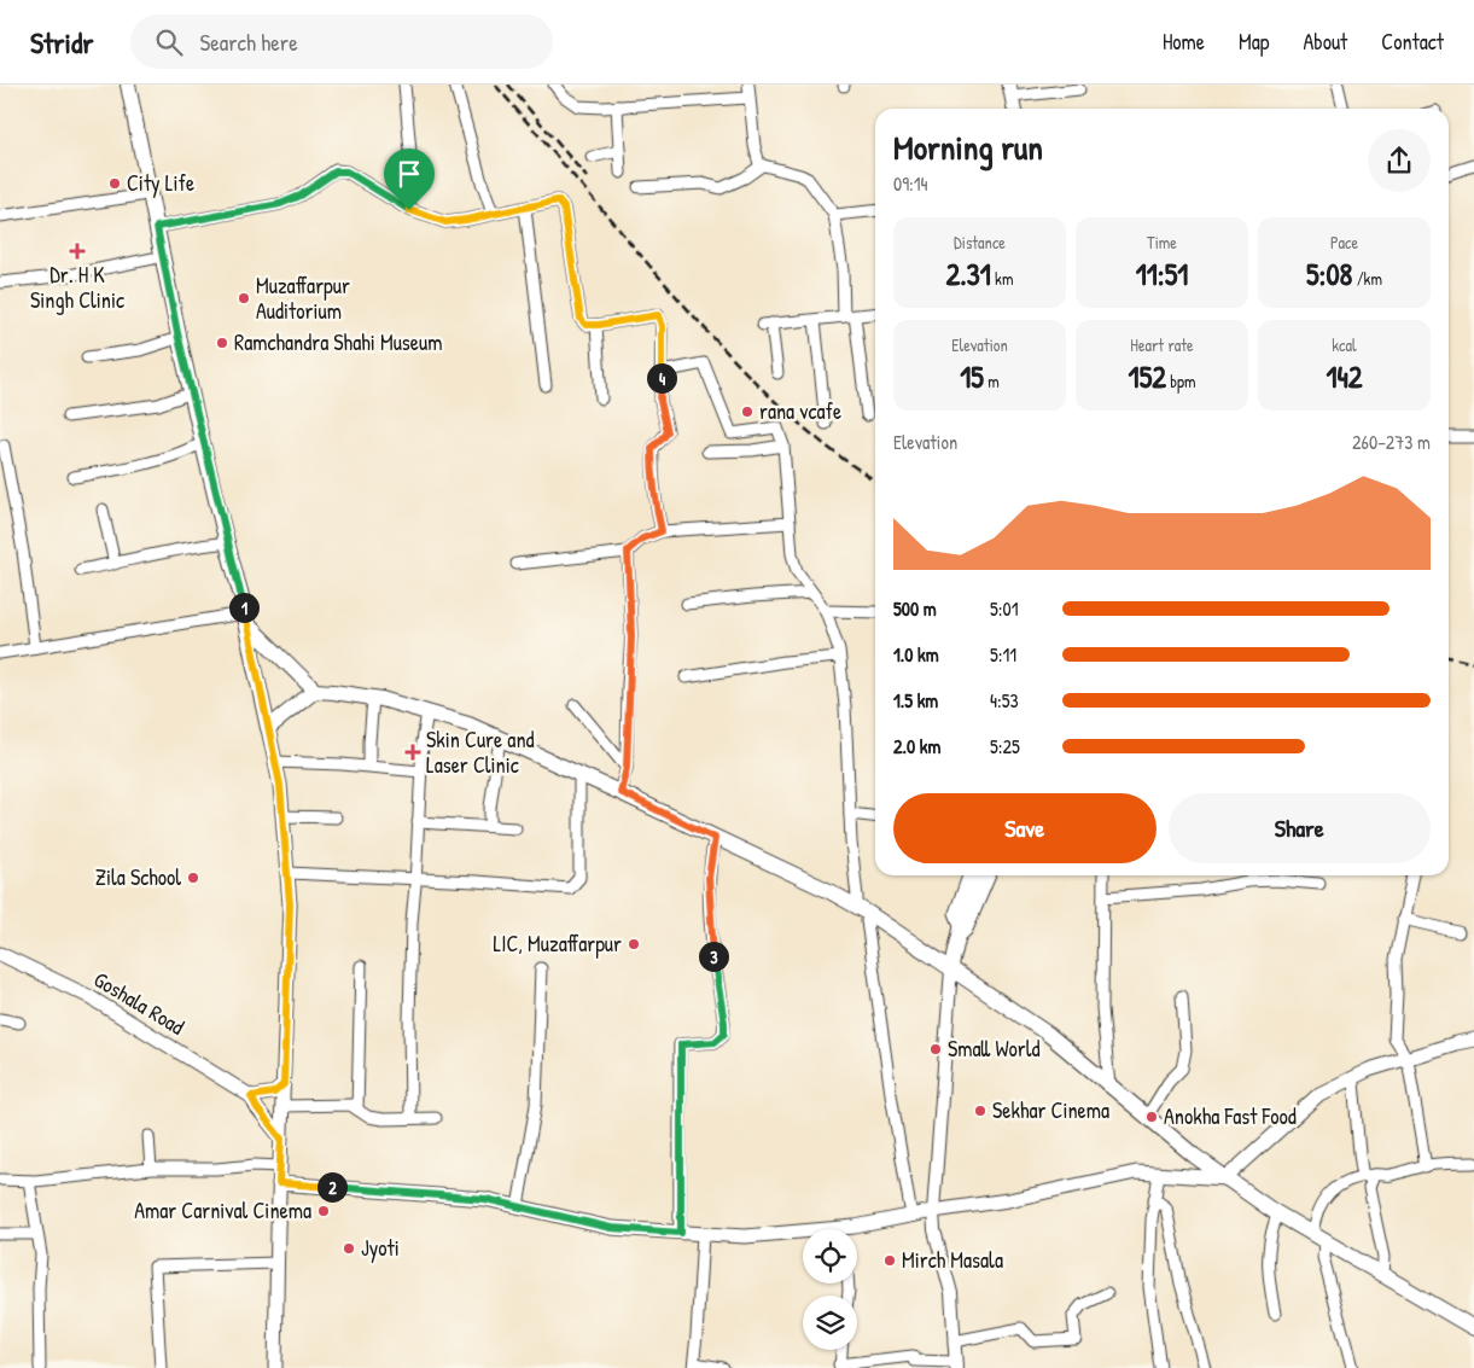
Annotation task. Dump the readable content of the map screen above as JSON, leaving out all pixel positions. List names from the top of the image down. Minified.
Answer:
{"streets":{"main road":["Goshala Road"]},"places":{"other":["City Life","Muzaffarpur Auditorium","Ramchandra Shahi Museum","rana vcafe","Zila School","LIC, Muzaffarpur","Small World","Sekhar Cinema","Anokha Fast Food","Amar Carnival Cinema","Jyoti","Mirch Masala"],"health":["Dr. H K Singh Clinic","Skin Cure and Laser Clinic"]},"page":{"header":"Stridr","search":"Search here","nav":["Home","Map","About","Contact"],"heading":["Morning run","09:14"],"stats":[["Distance","2.31 km"],["Time","11:51"],["Pace","5:08 /km"],["Elevation","15 m"],["Heart rate","152 bpm"],["kcal","142"]],"pins":["4","1","3","2"],"chart":["Elevation","260–273 m"],"list":[{"name":"500 m","note":"5:01"},{"name":"1.0 km","note":"5:11"},{"name":"1.5 km","note":"4:53"},{"name":"2.0 km","note":"5:25"}],"buttons":["Save","Share"]}}
